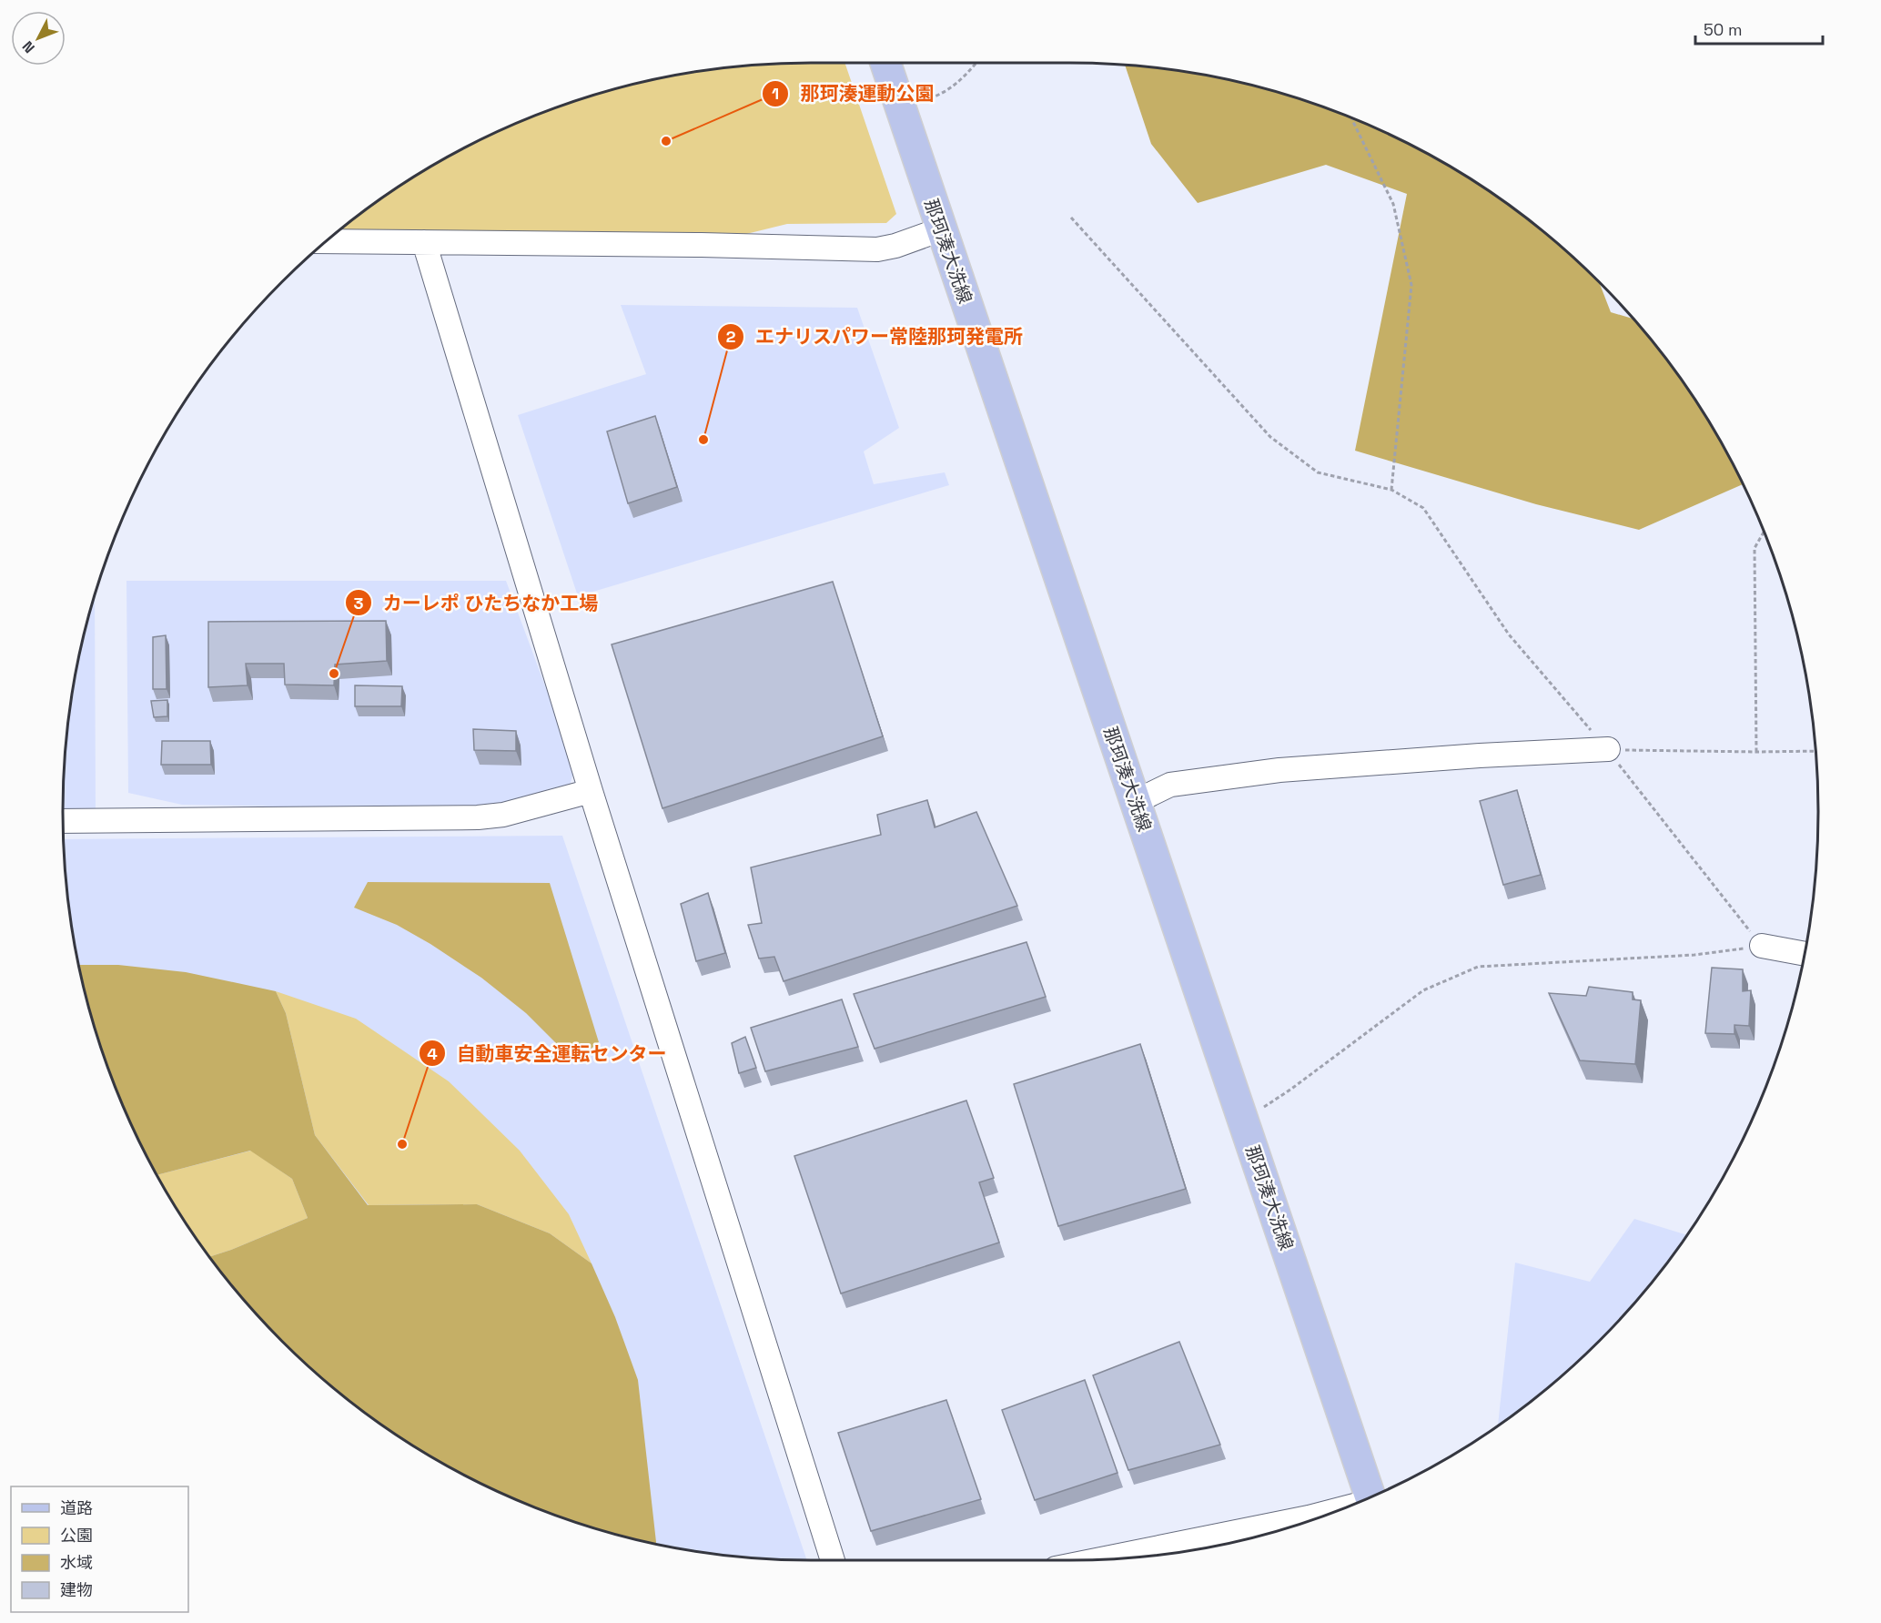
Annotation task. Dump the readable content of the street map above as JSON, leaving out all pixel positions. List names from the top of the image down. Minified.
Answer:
{"streets":{"main road":["那珂湊大洗線"]},"places":["那珂湊運動公園","エナリスパワー常陸那珂発電所","カーレポ ひたちなか工場","自動車安全運転センター"],"legend":["道路","公園","水域","建物"],"scale_bar":"50 m","north":"bottom left"}
